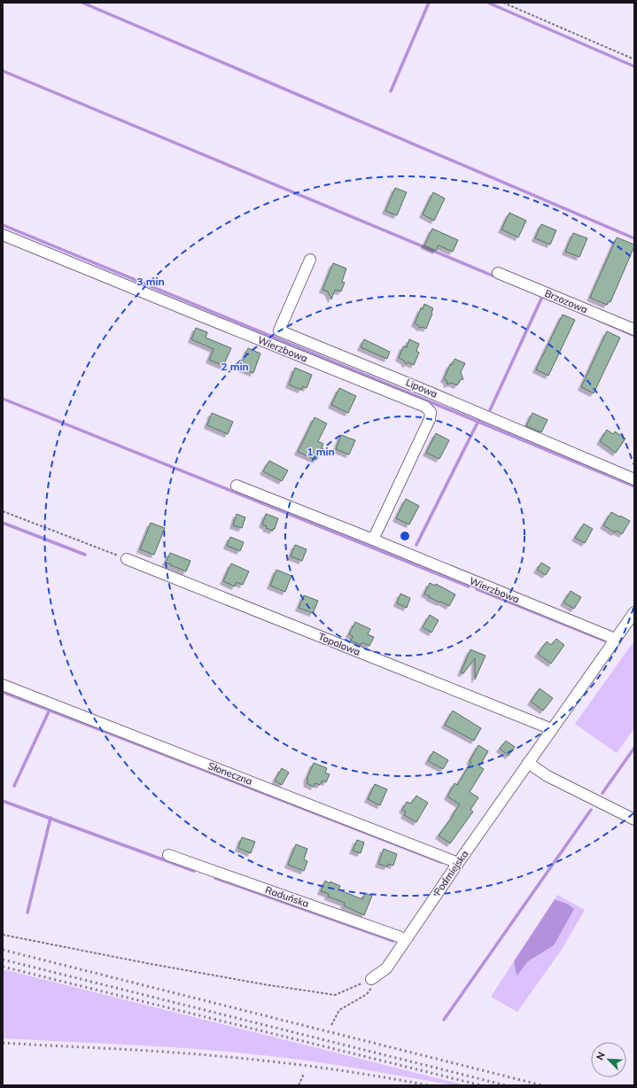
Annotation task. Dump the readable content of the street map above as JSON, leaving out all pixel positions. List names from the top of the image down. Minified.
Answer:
{"streets":{"street":["Brzozowa","Wierzbowa","Lipowa","Topolowa","Słoneczna","Podmiejska","Raduńska"]},"crossings":[["Wierzbowa","Podmiejska"],["Topolowa","Podmiejska"],["Słoneczna","Podmiejska"],["Podmiejska","Raduńska"]],"north":"top left","rings":["3 min","2 min","1 min"]}
